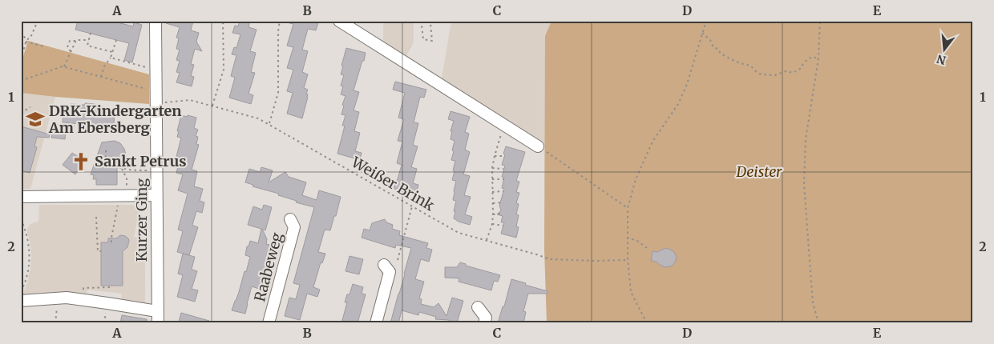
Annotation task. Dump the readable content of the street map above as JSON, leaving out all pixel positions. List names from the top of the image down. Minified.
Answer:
{"streets":{"street":["Kurzer Ging","Raabeweg"],"path":["Weißer Brink"]},"crossings":[["Weißer Brink","Kurzer Ging"]],"parks":["Deister"],"places":{"school or university":["DRK-Kindergarten Am Ebersberg"],"church":["Sankt Petrus"]},"north":"bottom","grid":{"columns":["A","B","C","D","E"],"rows":["1","2"]}}
